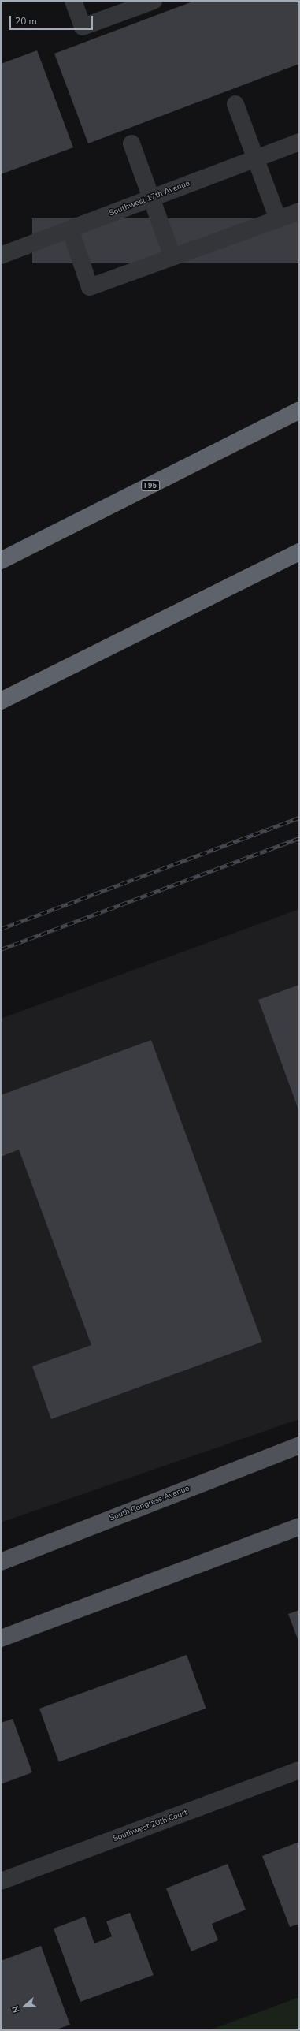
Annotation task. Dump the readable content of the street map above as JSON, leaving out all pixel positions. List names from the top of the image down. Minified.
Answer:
{"streets":{"highway":["I 95"],"main road":["South Congress Avenue"],"street":["Southwest 17th Avenue","Southwest 20th Court"]},"scale_bar":"20 m","north":"left"}
